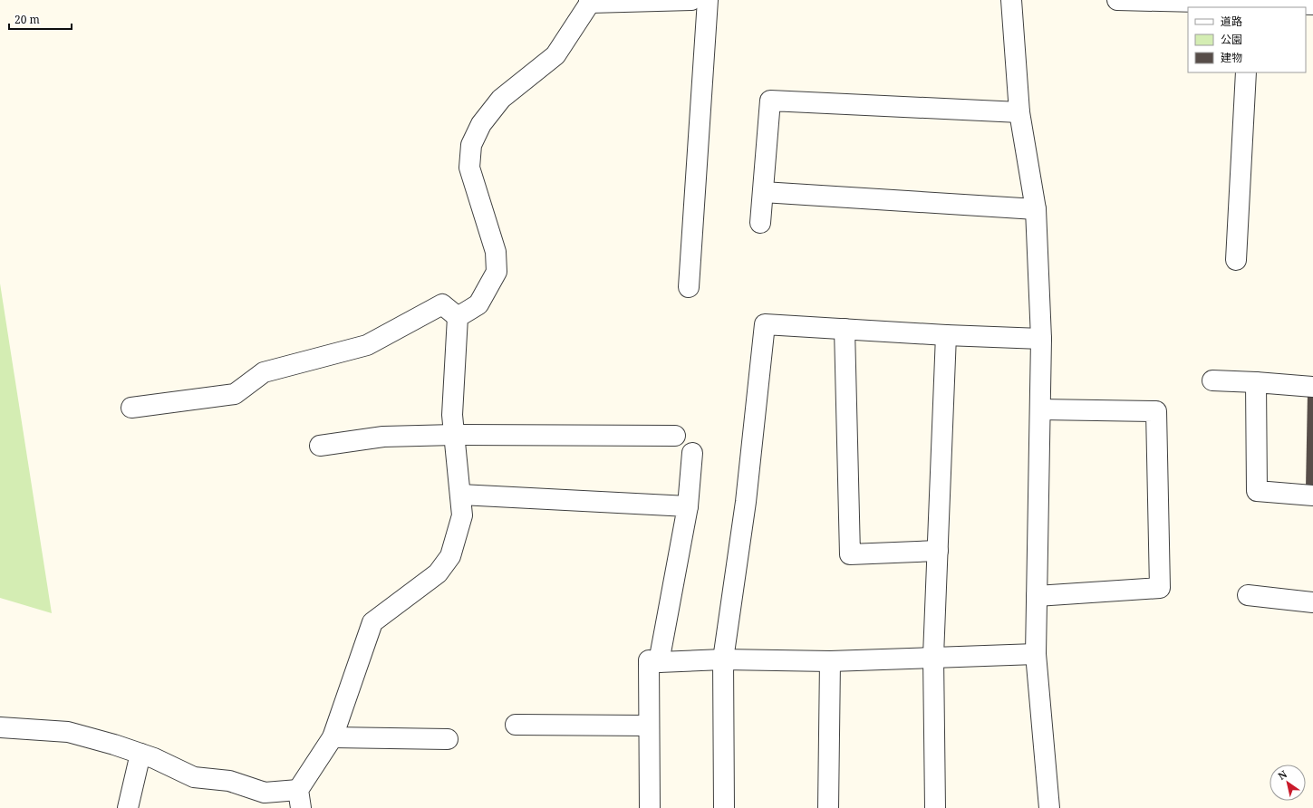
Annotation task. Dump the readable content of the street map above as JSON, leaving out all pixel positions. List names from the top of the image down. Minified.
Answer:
{"legend":["道路","公園","建物"],"scale_bar":"20 m","north":"top left"}
